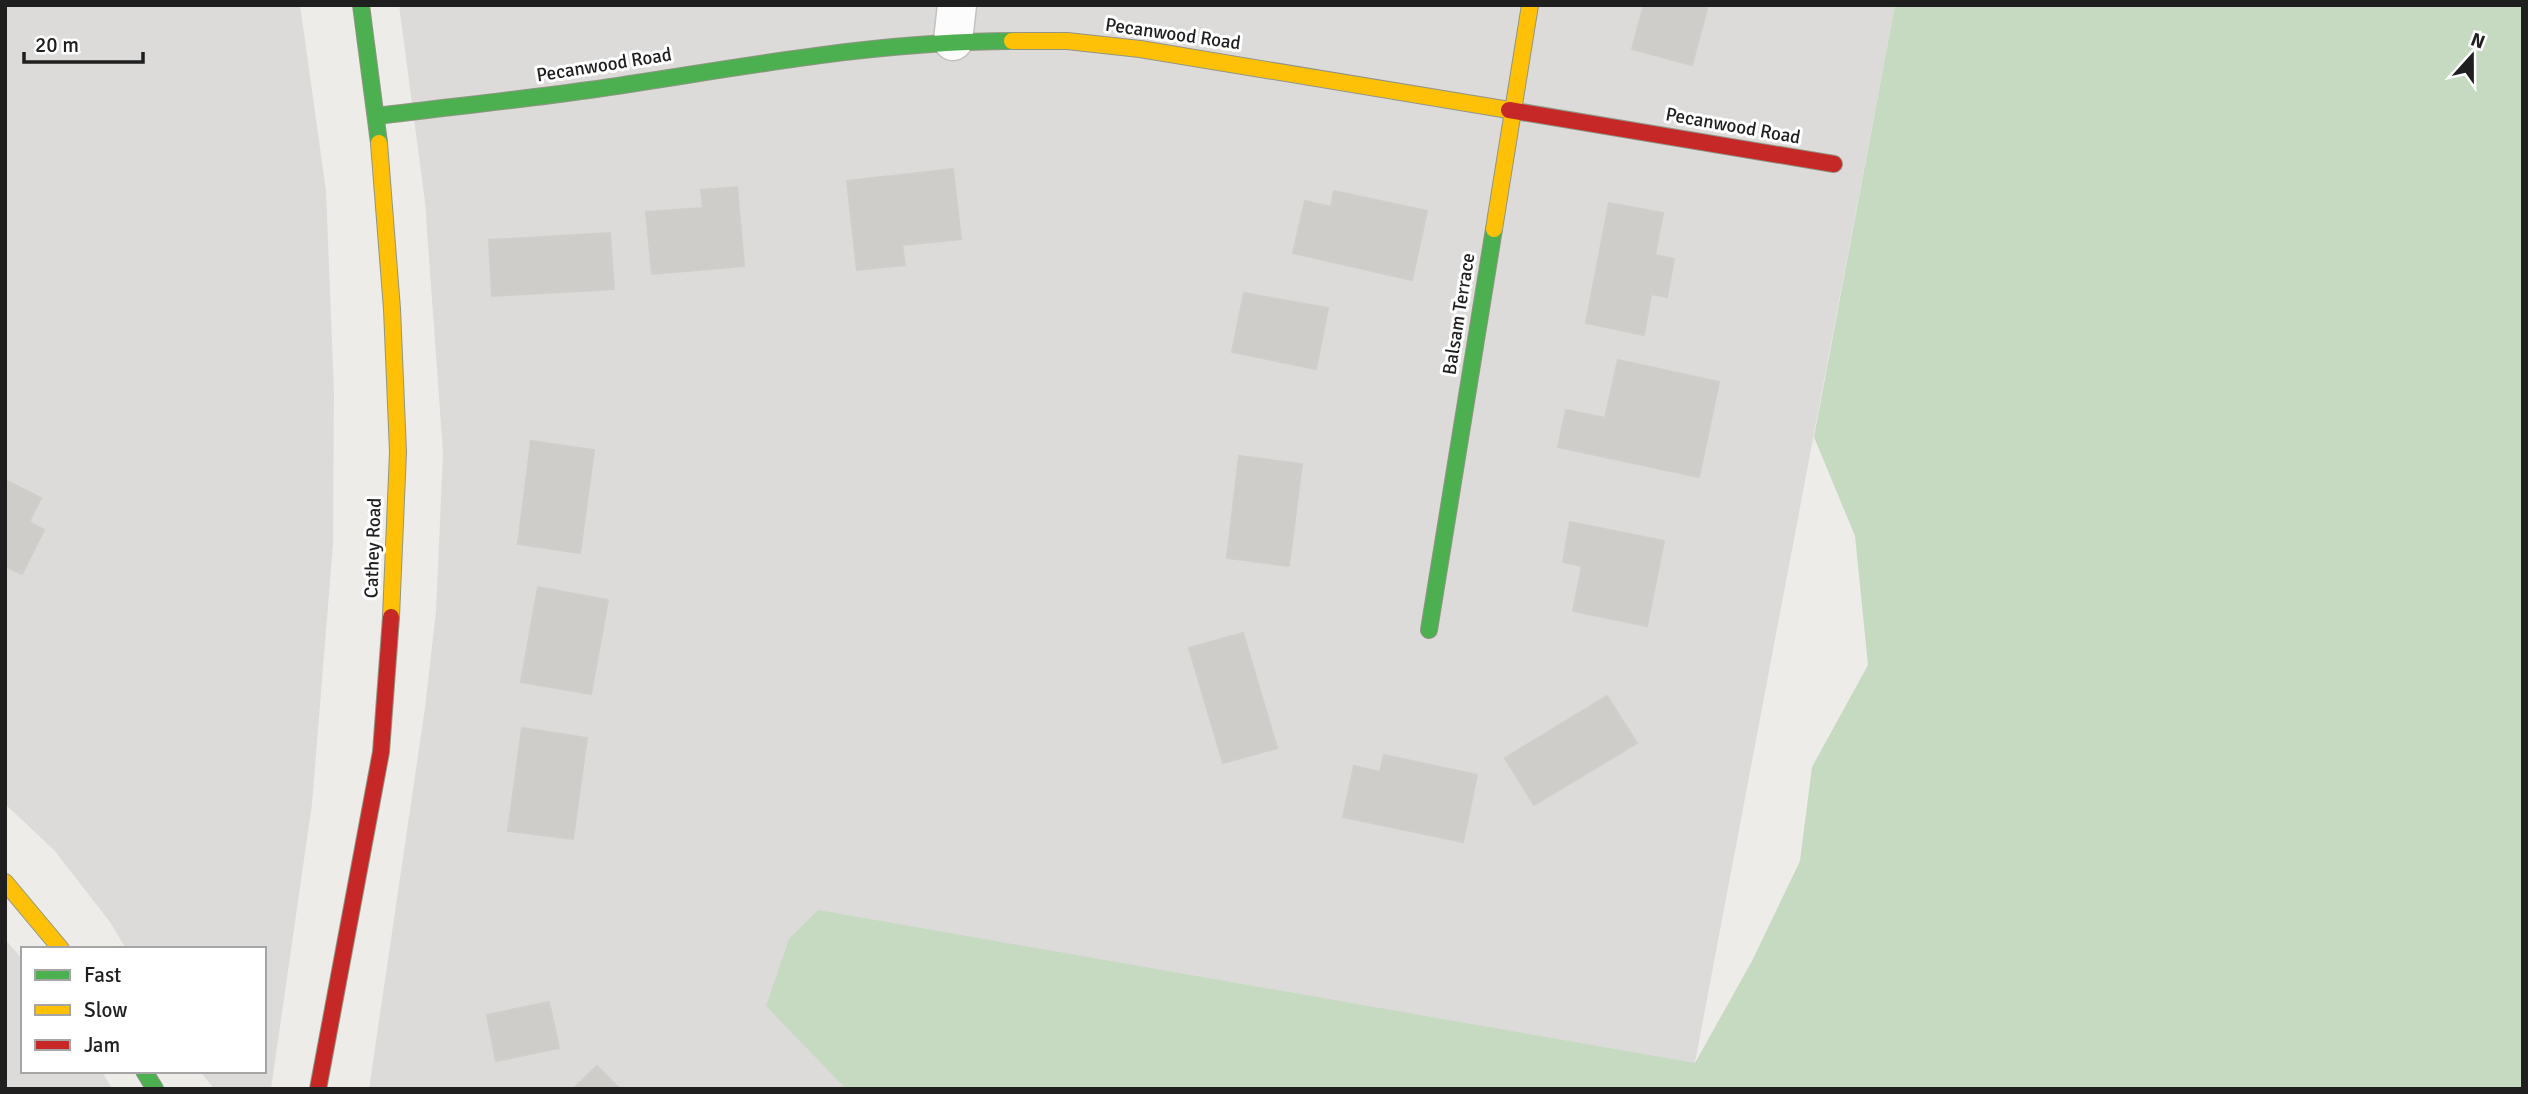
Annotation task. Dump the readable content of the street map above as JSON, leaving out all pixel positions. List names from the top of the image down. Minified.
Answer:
{"streets":{"street":["Pecanwood Road","Balsam Terrace","Cathey Road"]},"crossings":[["Pecanwood Road","Balsam Terrace"],["Pecanwood Road","Cathey Road"]],"legend":["Fast","Slow","Jam"],"scale_bar":"20 m","north":"top"}
